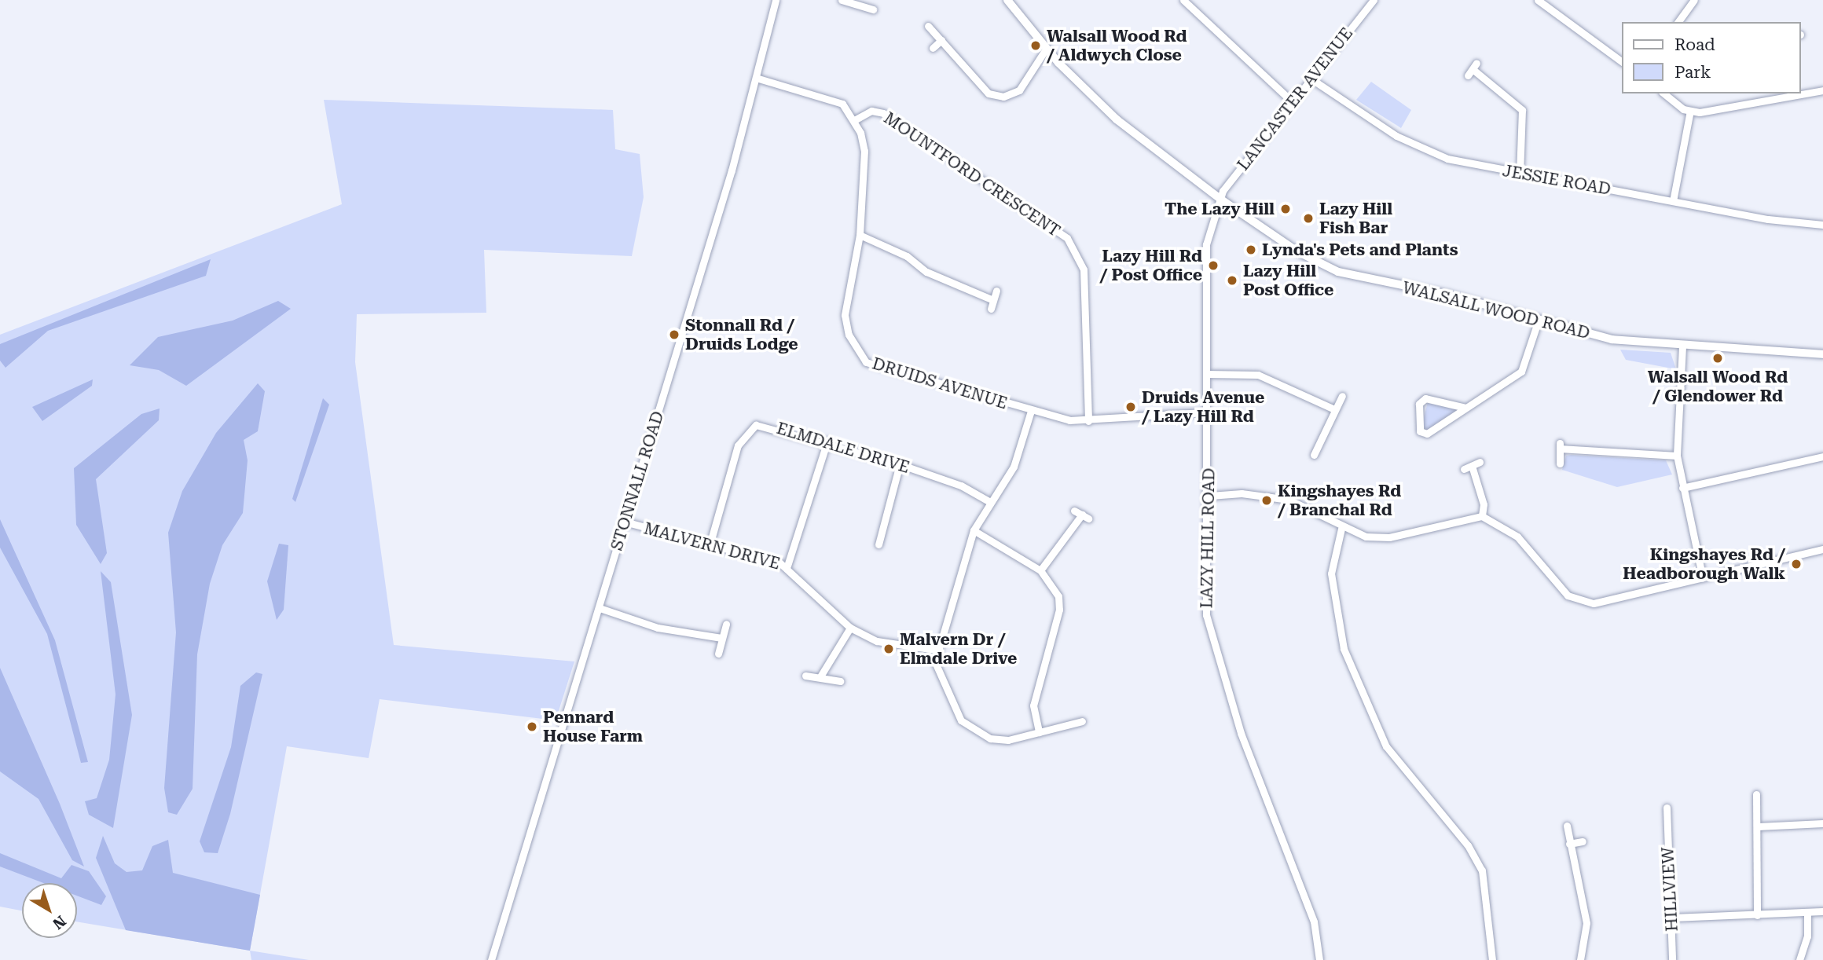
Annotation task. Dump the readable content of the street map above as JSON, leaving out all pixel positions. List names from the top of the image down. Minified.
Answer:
{"streets":{"street":["LANCASTER AVENUE","MOUNTFORD CRESCENT","JESSIE ROAD","WALSALL WOOD ROAD","DRUIDS AVENUE","ELMDALE DRIVE","STONNALL ROAD","LAZY HILL ROAD","MALVERN DRIVE","HILLVIEW"]},"crossings":[["LANCASTER AVENUE","JESSIE ROAD"],["LANCASTER AVENUE","WALSALL WOOD ROAD"],["LANCASTER AVENUE","LAZY HILL ROAD"],["MOUNTFORD CRESCENT","DRUIDS AVENUE"],["WALSALL WOOD ROAD","LAZY HILL ROAD"],["DRUIDS AVENUE","LAZY HILL ROAD"],["ELMDALE DRIVE","MALVERN DRIVE"],["STONNALL ROAD","MALVERN DRIVE"]],"places":["Walsall Wood Rd / Aldwych Close","The Lazy Hill","Lazy Hill Fish Bar","Lynda's Pets and Plants","Lazy Hill Rd / Post Office","Lazy Hill Post Office","Stonnall Rd / Druids Lodge","Walsall Wood Rd / Glendower Rd","Druids Avenue / Lazy Hill Rd","Kingshayes Rd / Branchal Rd","Kingshayes Rd / Headborough Walk","Malvern Dr / Elmdale Drive","Pennard House Farm"],"legend":["Road","Park"],"north":"bottom right"}
